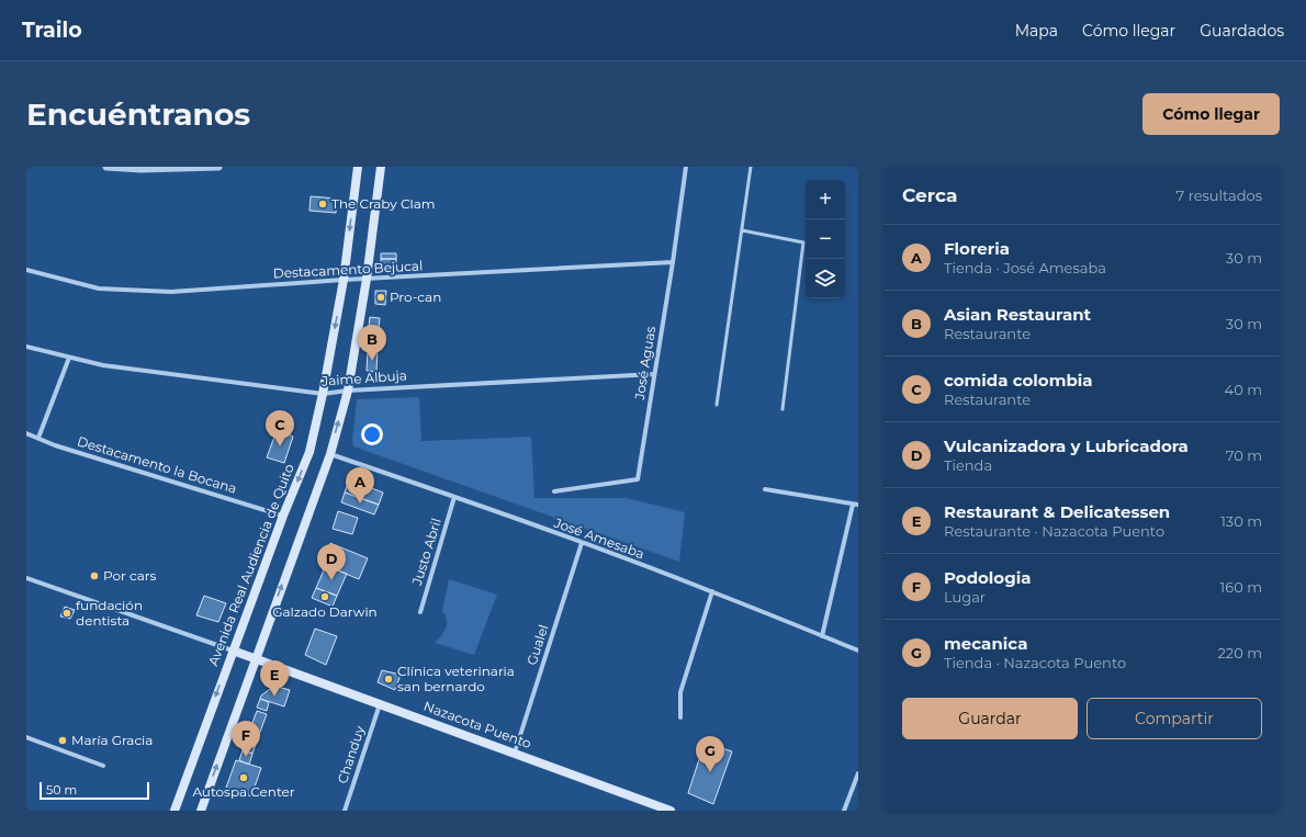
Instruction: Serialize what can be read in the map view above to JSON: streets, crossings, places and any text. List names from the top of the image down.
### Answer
{
  "streets": {
    "main road": ["Avenida Real Audiencia de Quito", "Nazacota Puento"],
    "street": [
      "Destacamento Bejucal",
      "José Aguas",
      "Jaime Albuja",
      "Destacamento la Bocana",
      "José Amesaba",
      "Justo Abril",
      "Gualel",
      "Chanduy"
    ]
  },
  "crossings": [
    ["Destacamento Bejucal", "José Aguas"],
    ["Destacamento Bejucal", "Avenida Real Audiencia de Quito"],
    ["José Aguas", "Jaime Albuja"],
    ["Jaime Albuja", "Avenida Real Audiencia de Quito"],
    ["Destacamento la Bocana", "Avenida Real Audiencia de Quito"],
    ["José Amesaba", "Justo Abril"],
    ["José Amesaba", "Gualel"],
    ["Avenida Real Audiencia de Quito", "Nazacota Puento"],
    ["Gualel", "Nazacota Puento"],
    ["Nazacota Puento", "Chanduy"]
  ],
  "places": [
    "The Craby Clam",
    "Pro-can",
    "Por cars",
    "Galzado Darwin",
    "fundación dentista",
    "Clínica veterinaria san bernardo",
    "María Gracia",
    "Autospa Center"
  ],
  "scale_bar": "50 m",
  "page": {
    "header": "Trailo",
    "nav": ["Mapa", "Cómo llegar", "Guardados"],
    "buttons": [
      "Cómo llegar",
      ["Guardar", "Compartir"]
    ],
    "title": "Encuéntranos",
    "heading": ["Cerca", "7 resultados"],
    "map_buttons": ["+", "−"],
    "list": [
      {
        "mark": "A",
        "name": "Floreria",
        "note": "Tienda · José Amesaba",
        "value": "30 m"
      },
      {
        "mark": "B",
        "name": "Asian Restaurant",
        "note": "Restaurante",
        "value": "30 m"
      },
      {
        "mark": "C",
        "name": "comida colombia",
        "note": "Restaurante",
        "value": "40 m"
      },
      {
        "mark": "D",
        "name": "Vulcanizadora y Lubricadora",
        "note": "Tienda",
        "value": "70 m"
      },
      {
        "mark": "E",
        "name": "Restaurant & Delicatessen",
        "note": "Restaurante · Nazacota Puento",
        "value": "130 m"
      },
      {
        "mark": "F",
        "name": "Podologia",
        "note": "Lugar",
        "value": "160 m"
      },
      {
        "mark": "G",
        "name": "mecanica",
        "note": "Tienda · Nazacota Puento",
        "value": "220 m"
      }
    ],
    "pins": [
      "B",
      "C",
      "A",
      "D",
      "E",
      "F",
      "G"
    ],
    "scale": "50 m"
  }
}
